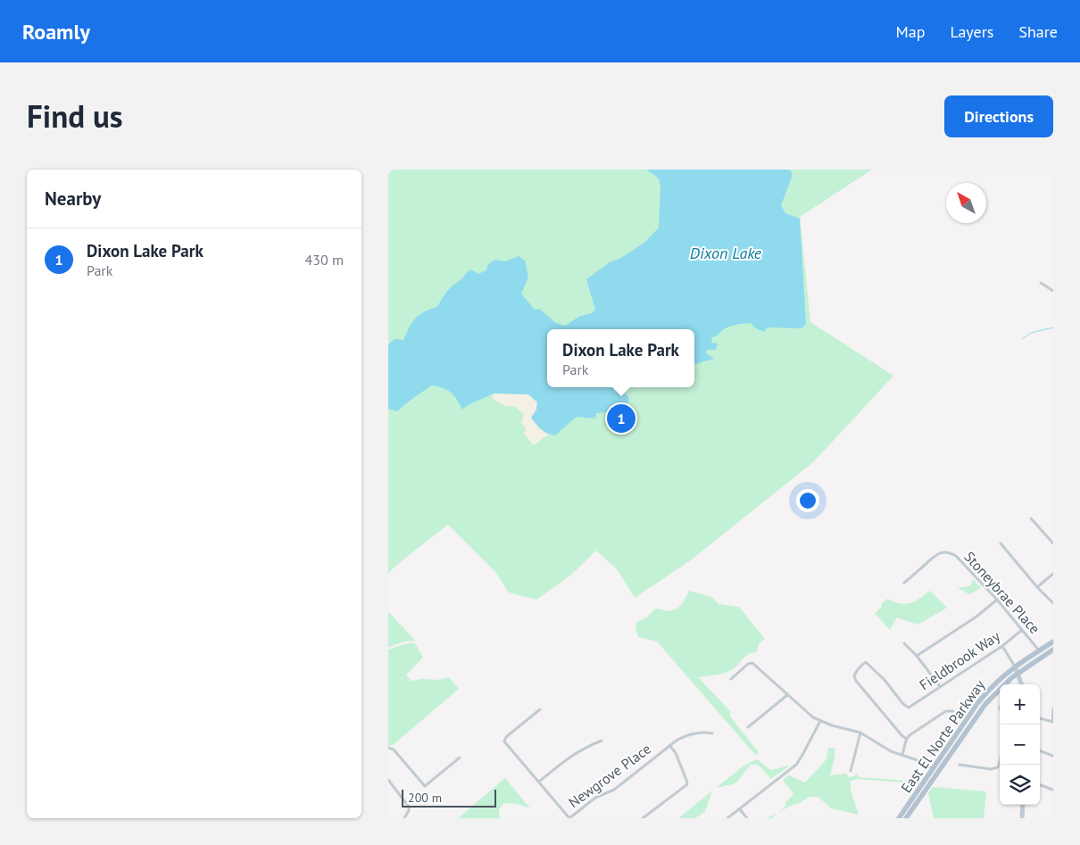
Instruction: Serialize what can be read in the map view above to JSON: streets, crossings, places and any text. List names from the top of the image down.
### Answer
{
  "streets": {
    "main road": ["East El Norte Parkway"],
    "street": ["Stoneybrae Place", "Fieldbrook Way", "Newgrove Place"]
  },
  "crossings": [
    ["Stoneybrae Place", "Fieldbrook Way"],
    ["Stoneybrae Place", "East El Norte Parkway"]
  ],
  "water": ["Dixon Lake"],
  "scale_bar": "200 m",
  "north": "top left",
  "page": {
    "header": "Roamly",
    "nav": ["Map", "Layers", "Share"],
    "title": "Find us",
    "buttons": "Directions",
    "heading": "Nearby",
    "list": [
      {
        "mark": "1",
        "name": "Dixon Lake Park",
        "note": "Park",
        "value": "430 m"
      }
    ],
    "popup": ["Dixon Lake Park", "Park"],
    "pins": "1",
    "map_buttons": ["+", "−"],
    "scale": "200 m"
  }
}
